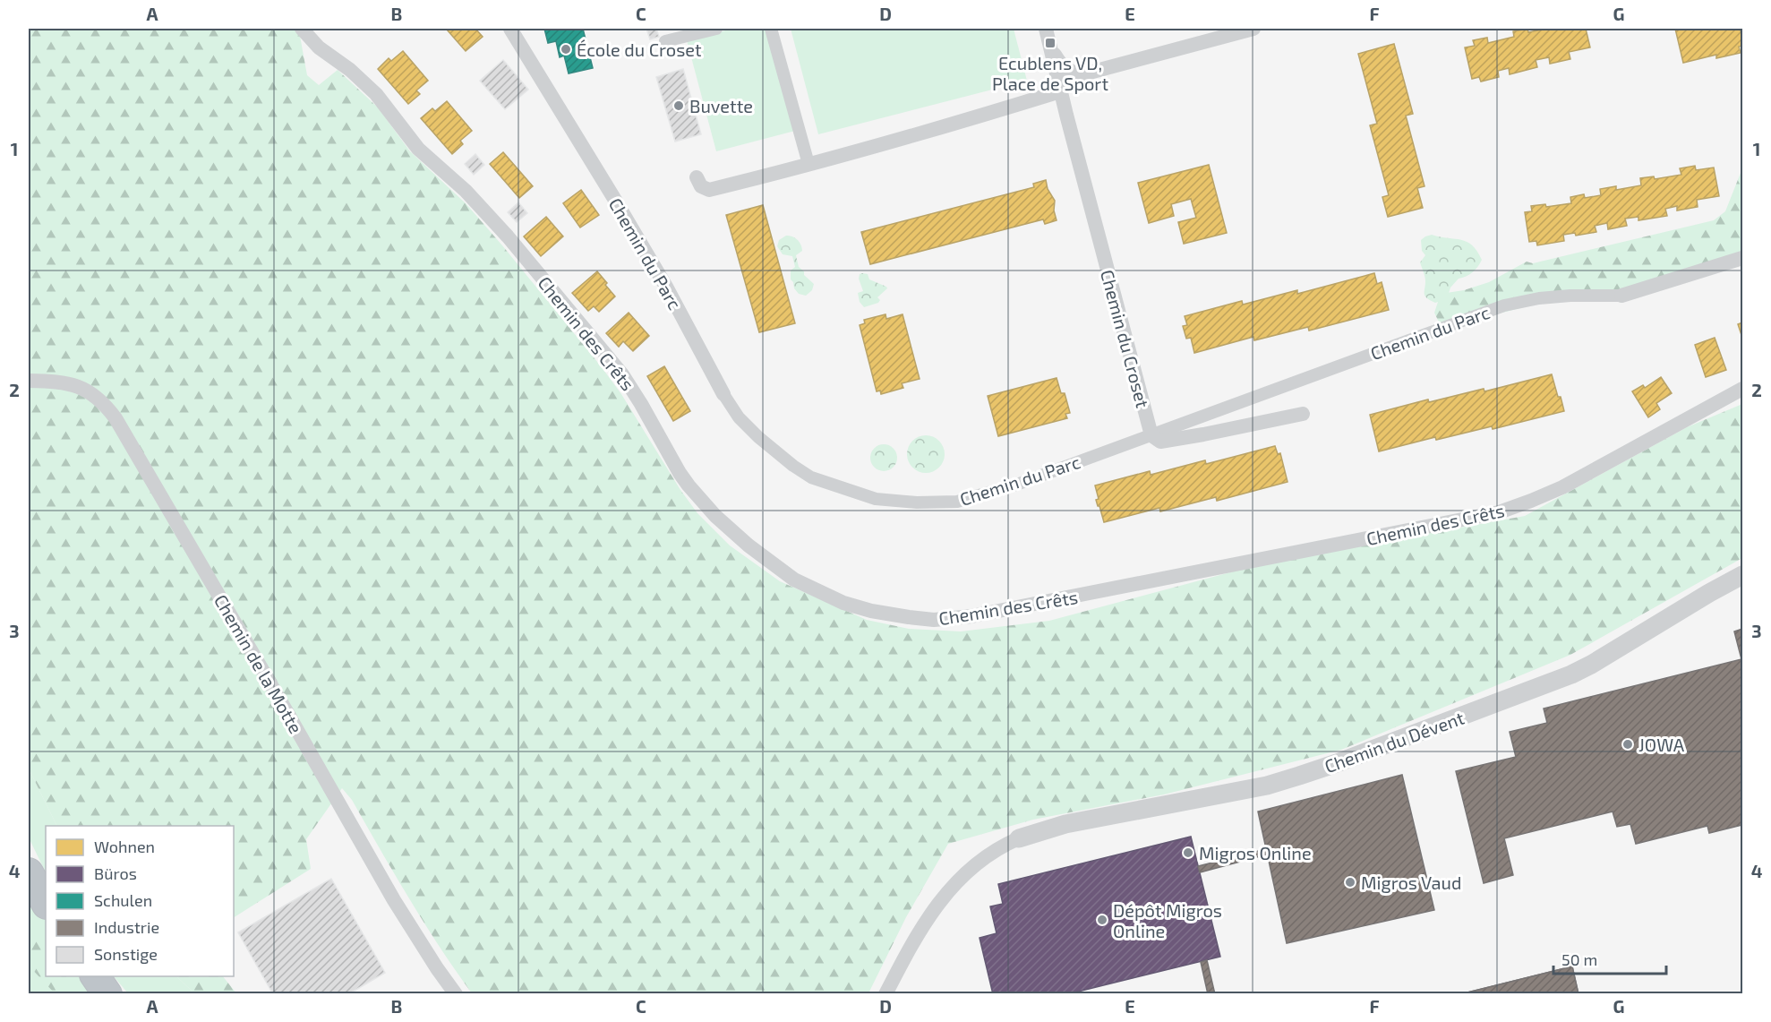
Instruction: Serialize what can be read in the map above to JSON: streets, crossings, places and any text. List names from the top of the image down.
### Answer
{
  "streets": {
    "street": [
      "Chemin du Parc",
      "Chemin des Crêts",
      "Chemin du Croset",
      "Chemin de la Motte",
      "Chemin du Dévent"
    ]
  },
  "crossings": [
    ["Chemin du Parc", "Chemin du Croset"]
  ],
  "places": {
    "transit": ["Ecublens VD, Place de Sport"],
    "other": [
      "École du Croset",
      "Buvette",
      "JOWA",
      "Migros Online",
      "Migros Vaud",
      "Dépôt Migros Online"
    ]
  },
  "legend": [
    "Wohnen",
    "Büros",
    "Schulen",
    "Industrie",
    "Sonstige"
  ],
  "scale_bar": "50 m",
  "grid": {
    "columns": [
      "A",
      "B",
      "C",
      "D",
      "E",
      "F",
      "G"
    ],
    "rows": [
      "1",
      "2",
      "3",
      "4"
    ]
  }
}
